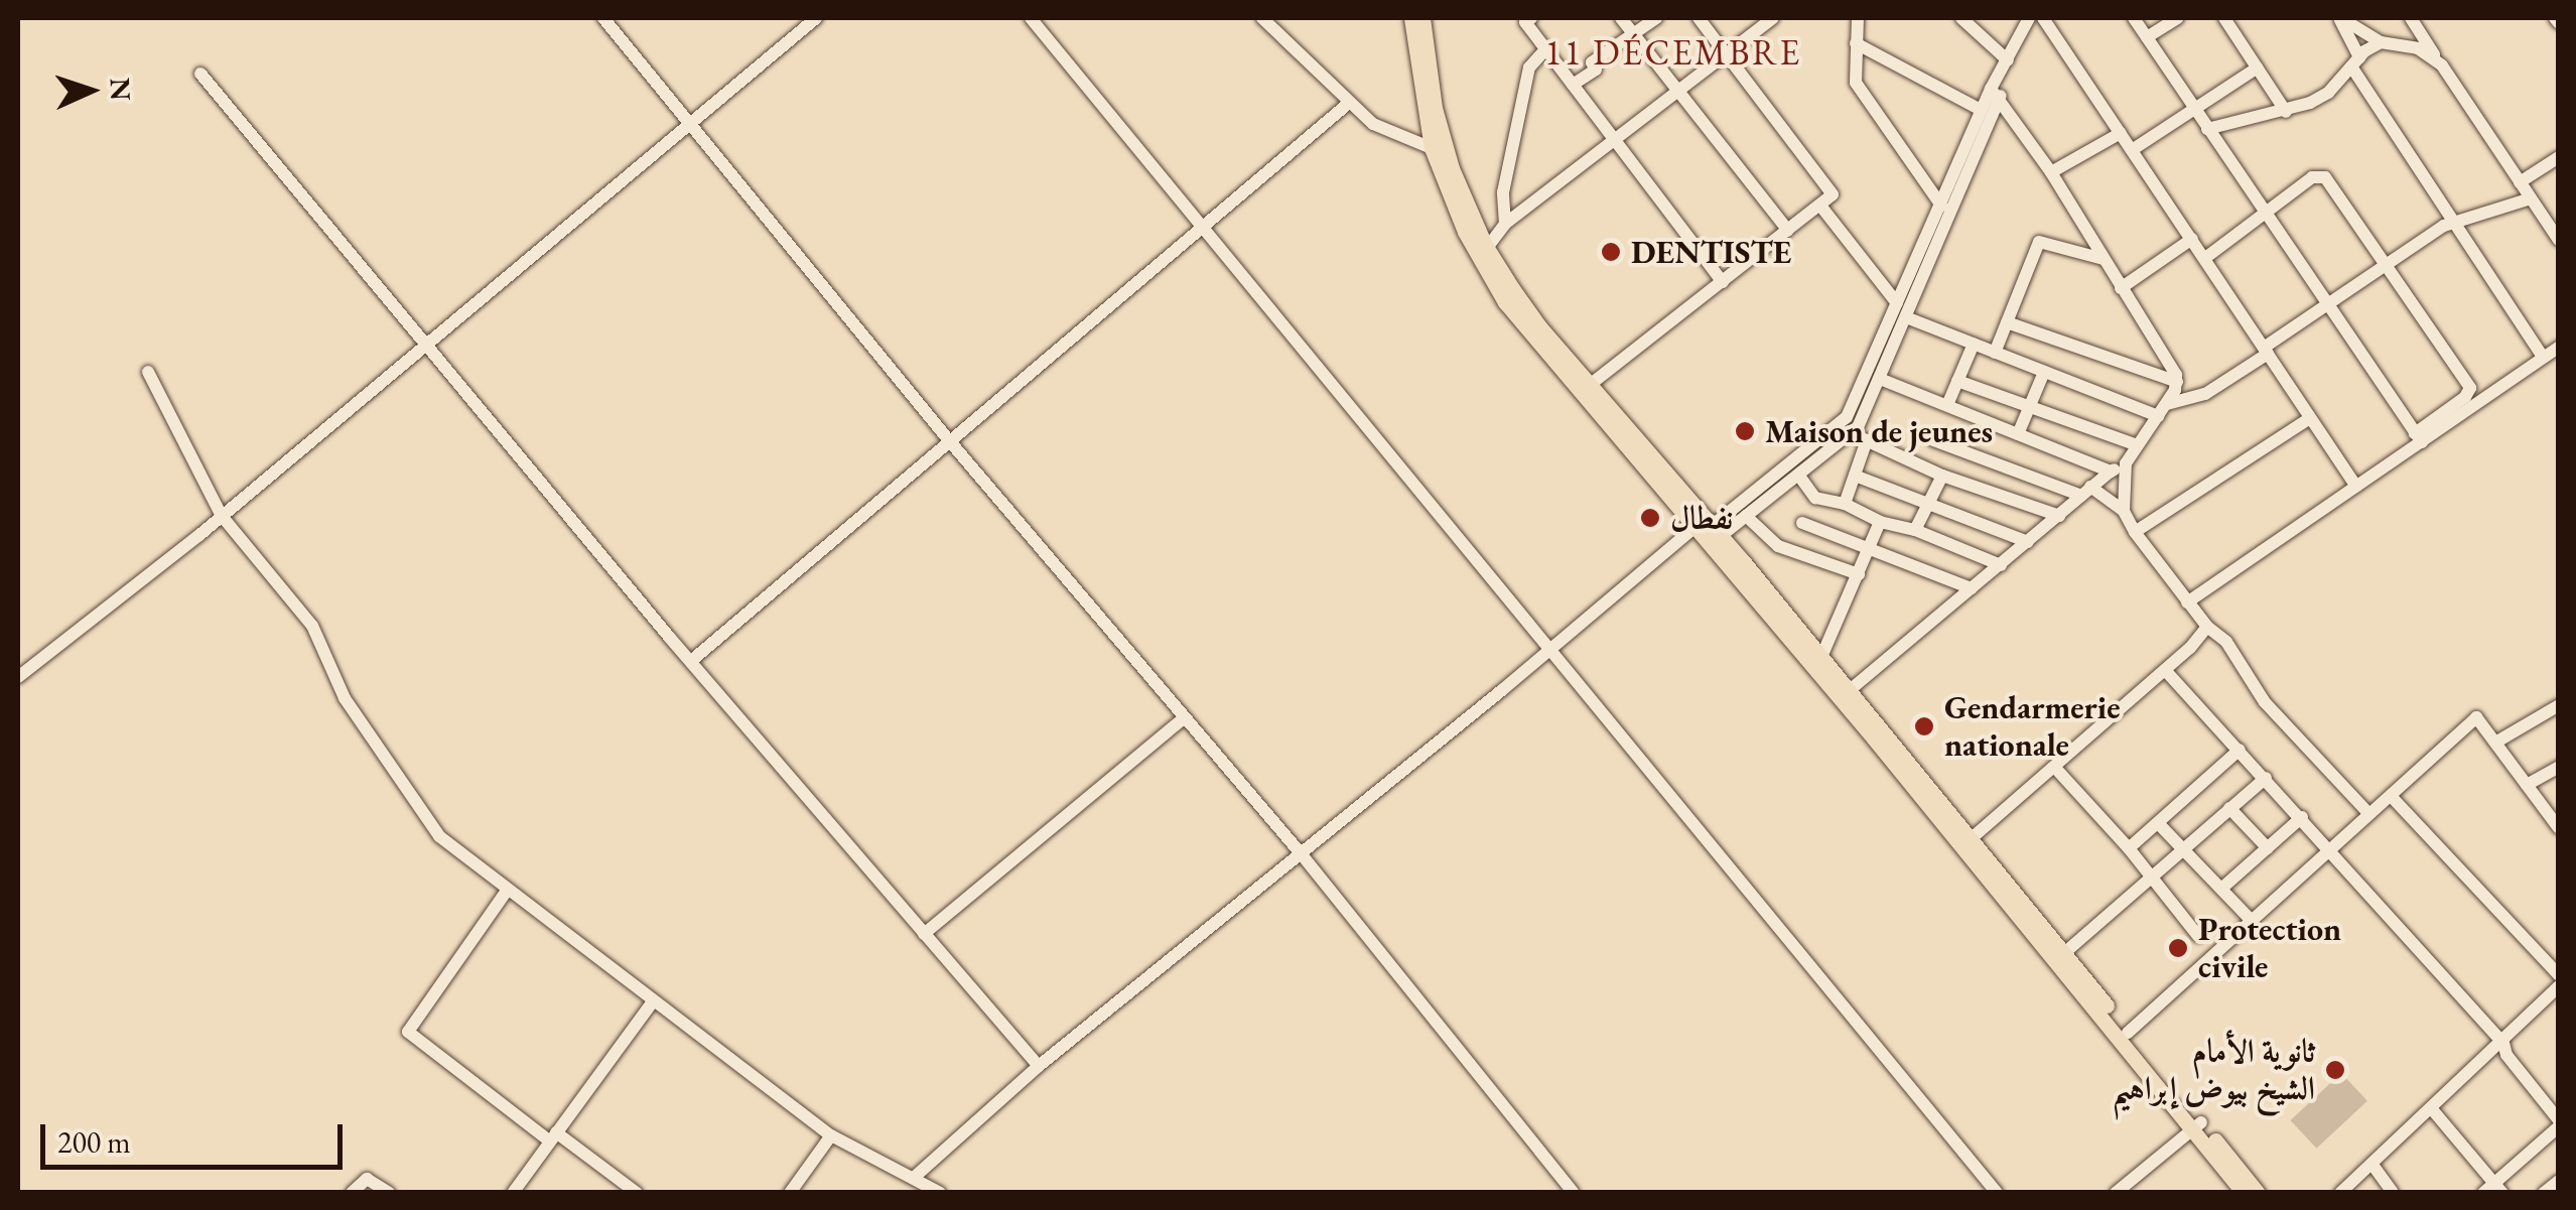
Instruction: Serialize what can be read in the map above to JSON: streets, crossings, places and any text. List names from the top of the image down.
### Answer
{
  "districts": ["11 DÉCEMBRE"],
  "places": [
    "DENTISTE",
    "Maison de jeunes",
    "نفطال",
    "Gendarmerie nationale",
    "Protection civile",
    "ثانوية الأمام الشيخ بيوض إبراهيم"
  ],
  "scale_bar": "200 m",
  "north": "right"
}
